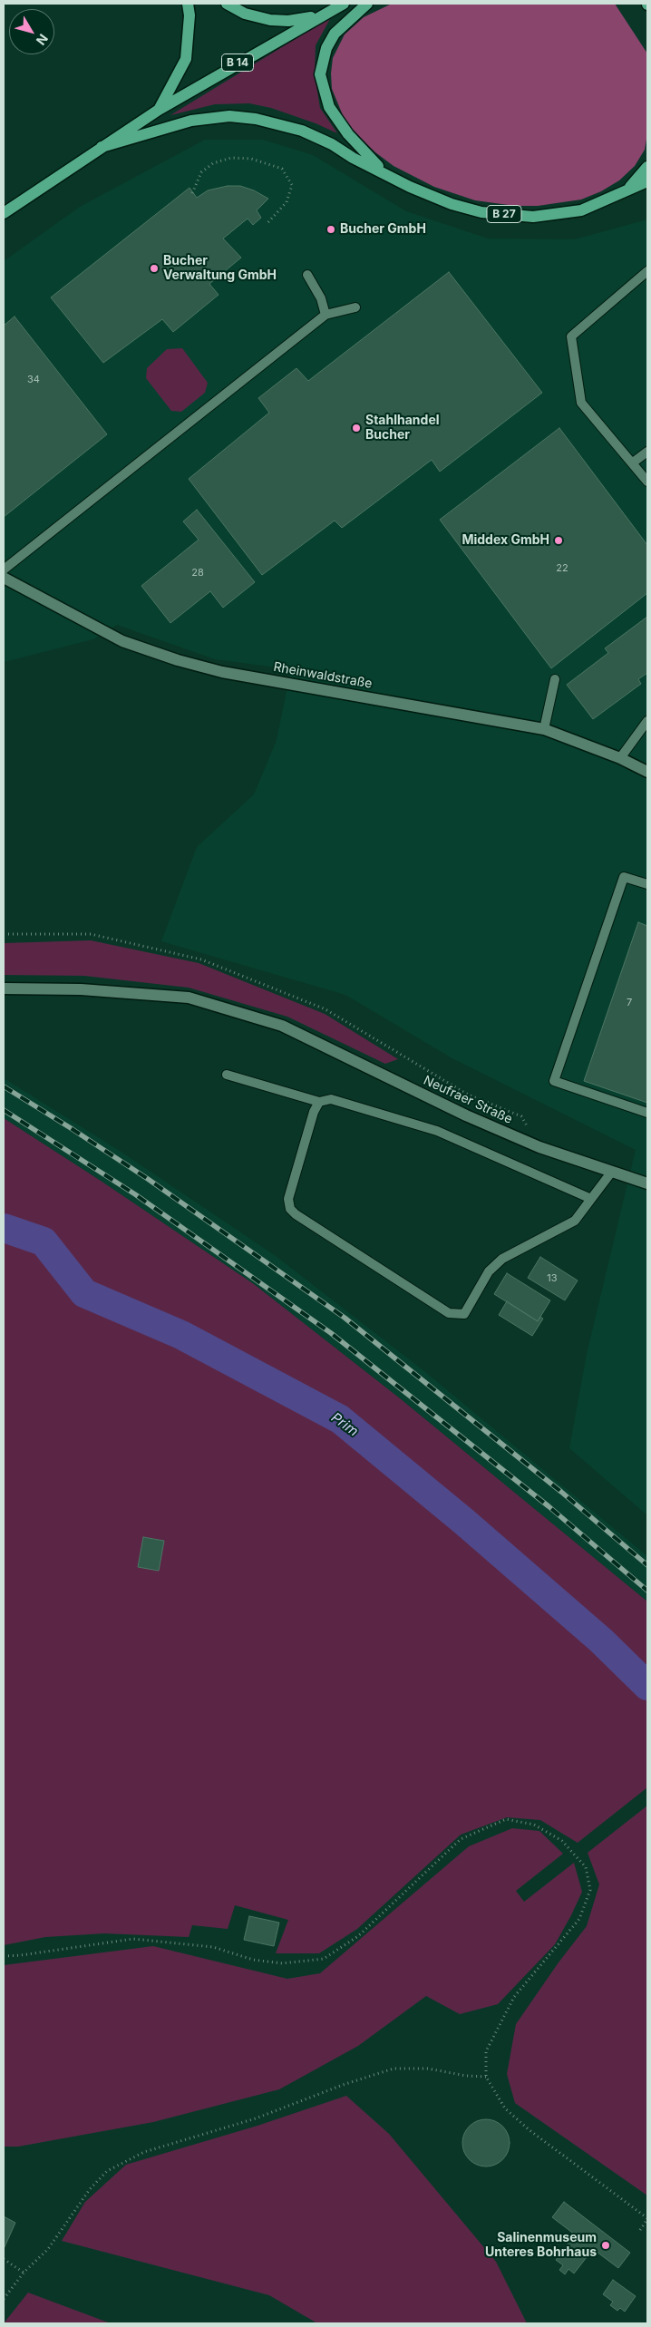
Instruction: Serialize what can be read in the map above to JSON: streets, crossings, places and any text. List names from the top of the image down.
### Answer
{
  "streets": {
    "main road": ["B 14", "B 27"],
    "street": ["Rheinwaldstraße", "Neufraer Straße"]
  },
  "water": ["Prim"],
  "places": [
    "Bucher GmbH",
    "Bucher Verwaltung GmbH",
    "Stahlhandel Bucher",
    "Middex GmbH",
    "Salinenmuseum Unteres Bohrhaus"
  ],
  "house_numbers": [
    "34",
    "22",
    "28",
    "7",
    "13"
  ],
  "north": "bottom right"
}
